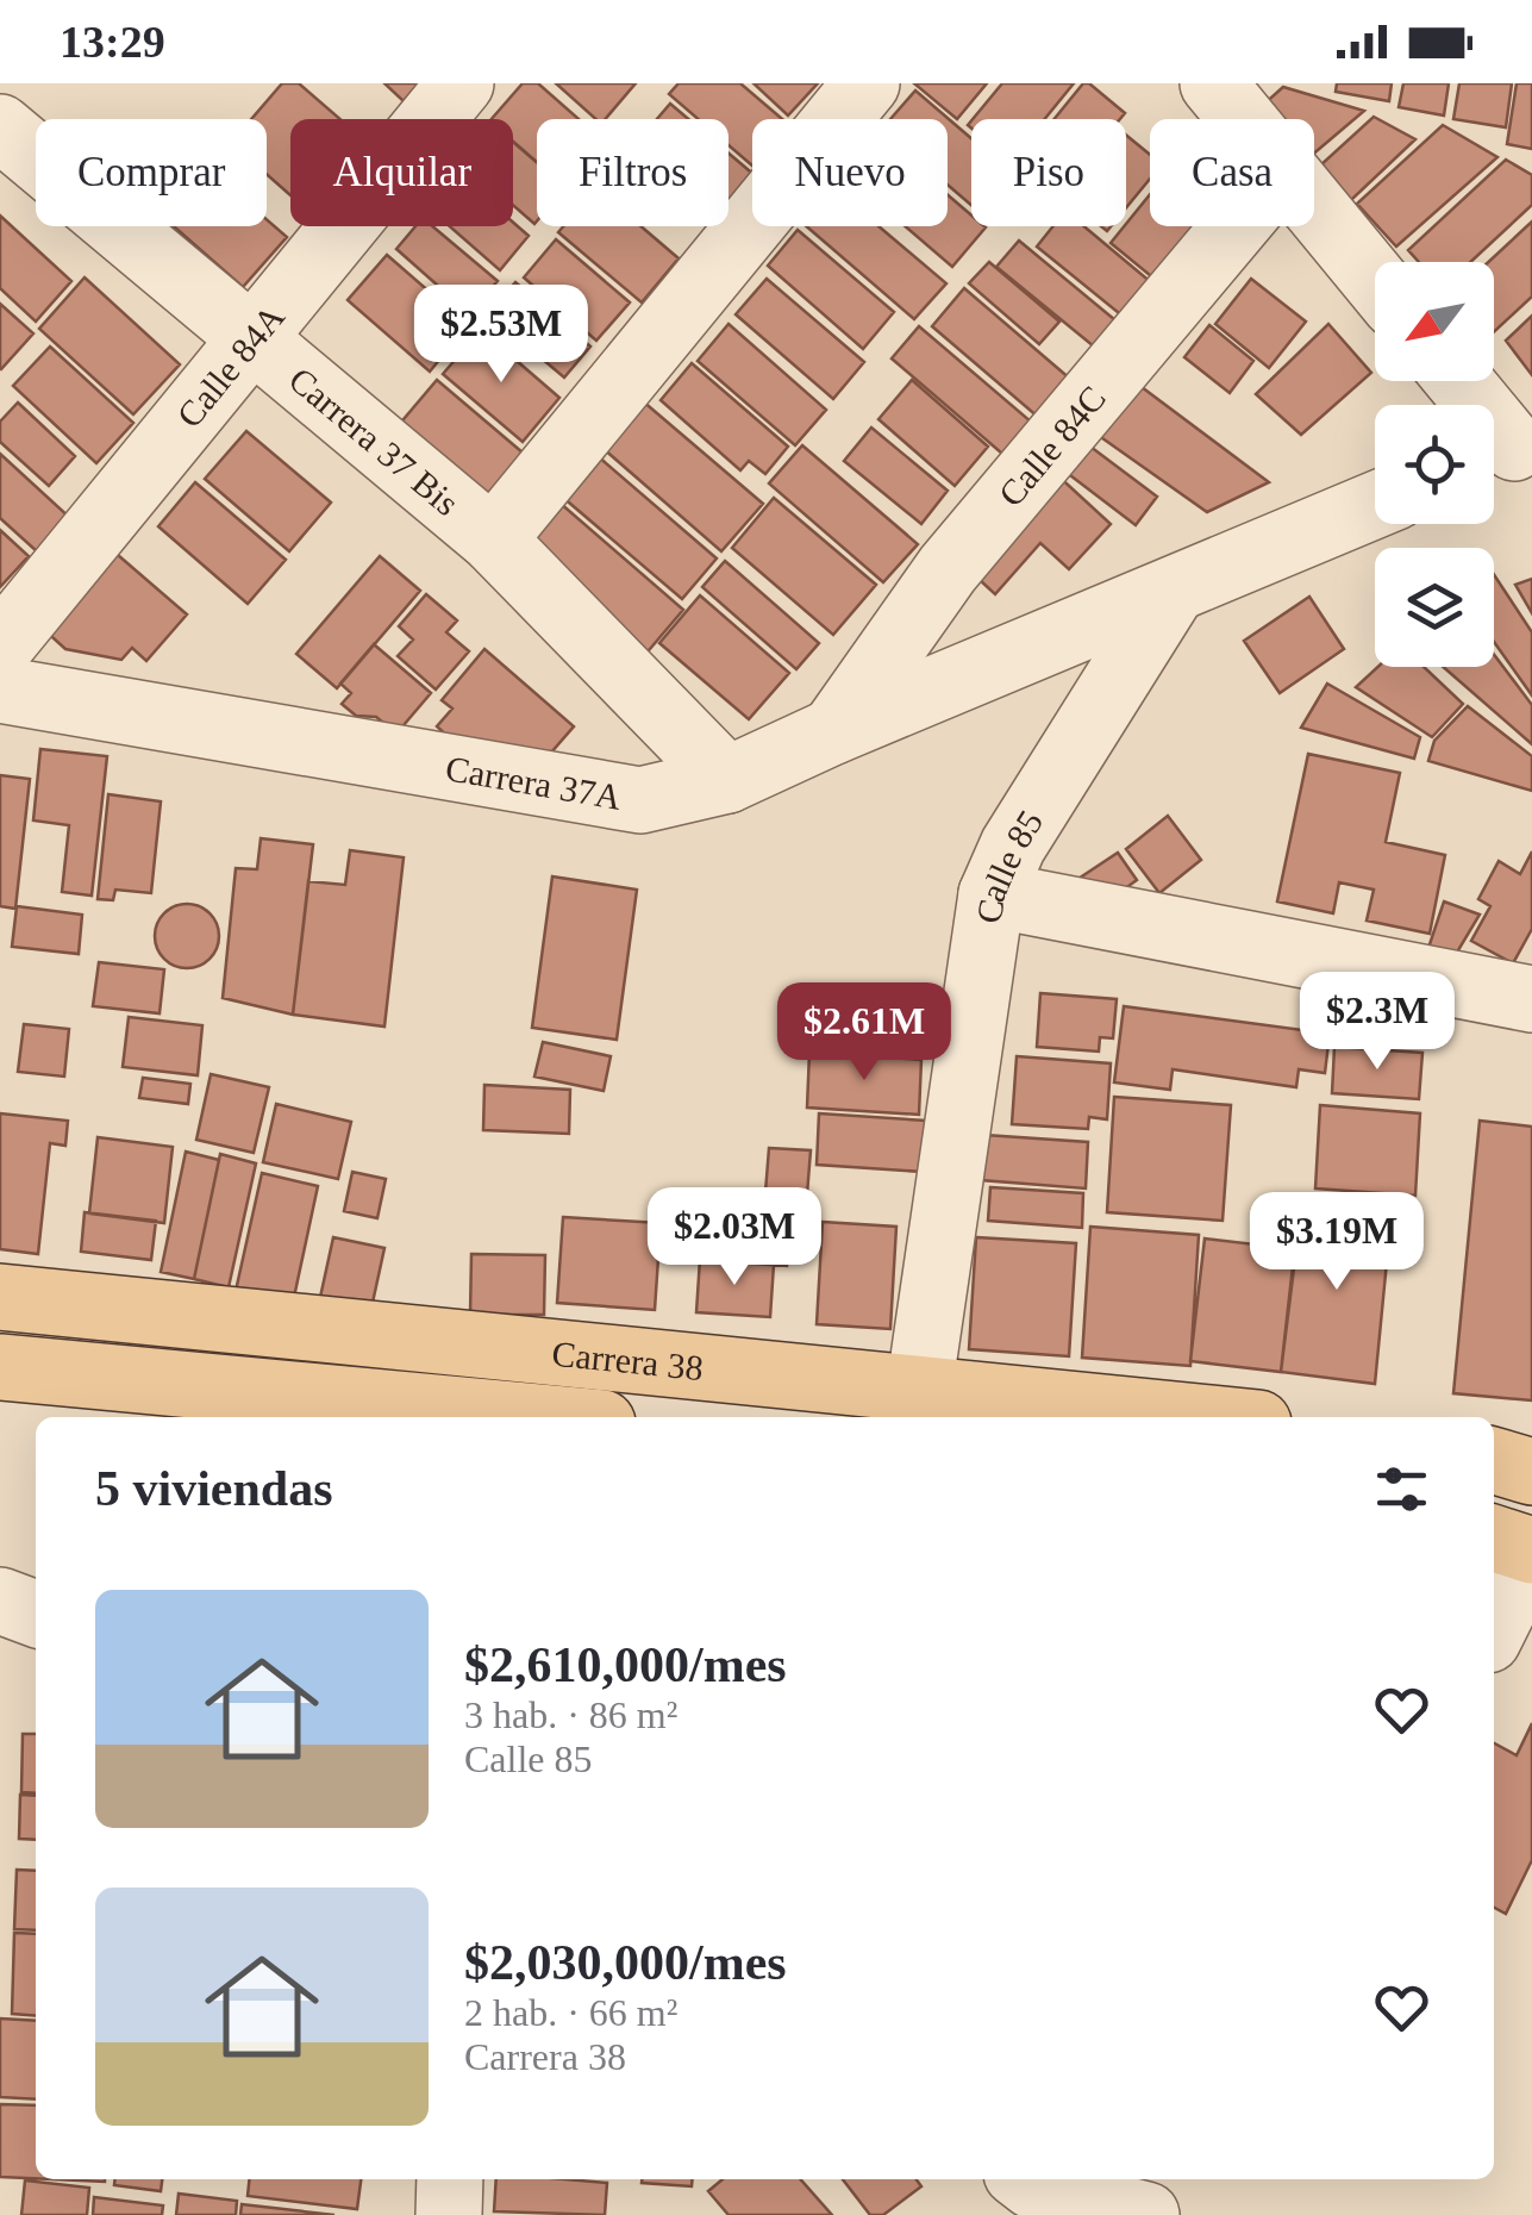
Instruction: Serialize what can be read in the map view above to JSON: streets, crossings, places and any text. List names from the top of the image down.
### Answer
{
  "streets": {
    "main road": ["Carrera 38"],
    "street": [
      "Calle 84A",
      "Carrera 37 Bis",
      "Calle 84C",
      "Carrera 37A",
      "Calle 85"
    ]
  },
  "crossings": [
    ["Calle 84A", "Carrera 37 Bis"],
    ["Carrera 37 Bis", "Carrera 37A"],
    ["Calle 84C", "Carrera 37A"],
    ["Carrera 37A", "Calle 85"],
    ["Calle 85", "Carrera 38"]
  ],
  "north": "bottom left",
  "page": {
    "status": "13:29",
    "chip": [
      "Comprar",
      "Alquilar",
      "Filtros",
      "Nuevo",
      "Piso",
      "Casa"
    ],
    "price": [
      "$2.53M",
      "$2.3M",
      "$2.61M",
      "$2.03M",
      "$3.19M"
    ],
    "heading": "5 viviendas",
    "list": [
      {
        "name": "$2,610,000/mes",
        "note": "3 hab. · 86 m² · Calle 85"
      },
      {
        "name": "$2,030,000/mes",
        "note": "2 hab. · 66 m² · Carrera 38"
      }
    ]
  }
}
